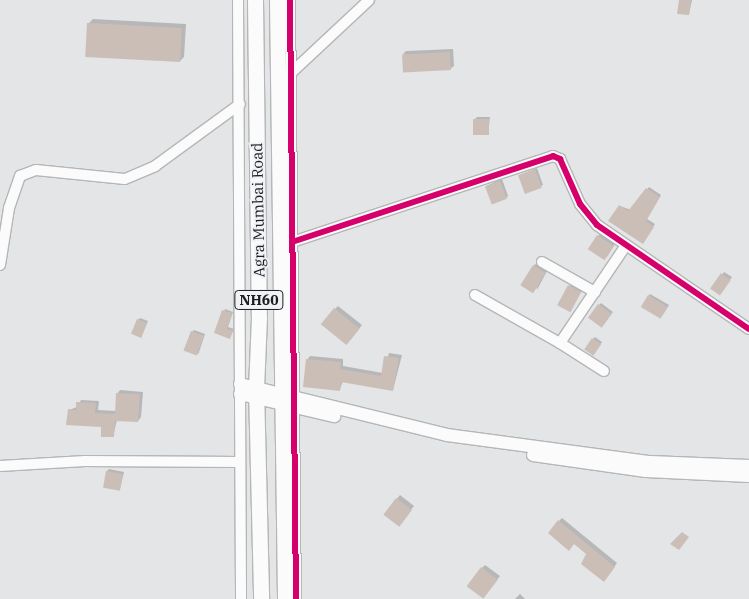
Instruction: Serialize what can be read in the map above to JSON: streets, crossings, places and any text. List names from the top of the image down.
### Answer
{
  "streets": {
    "highway": ["Agra Mumbai Road", "NH60"]
  }
}
